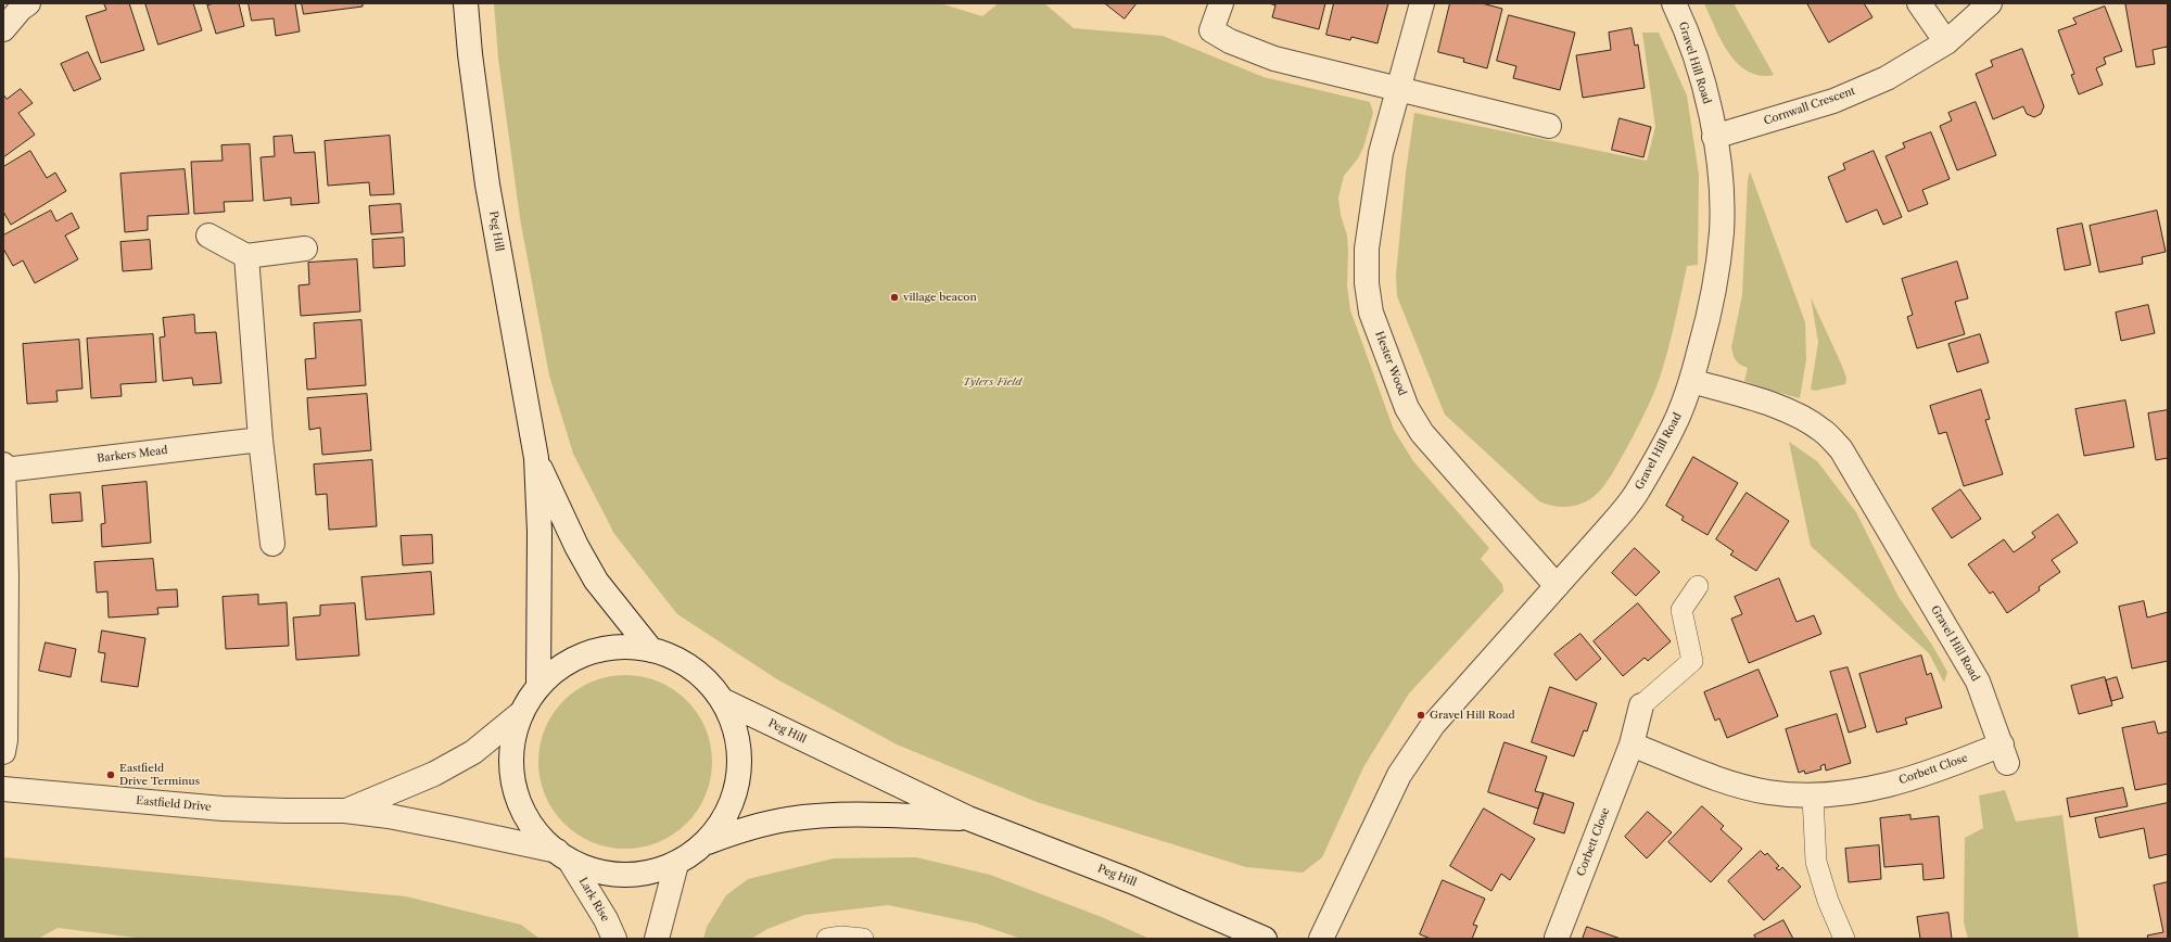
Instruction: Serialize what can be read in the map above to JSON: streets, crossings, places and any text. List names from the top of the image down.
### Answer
{
  "streets": {
    "street": [
      "Gravel Hill Road",
      "Cornwall Crescent",
      "Peg Hill",
      "Hester Wood",
      "Barkers Mead",
      "Corbett Close",
      "Eastfield Drive",
      "Lark Rise"
    ]
  },
  "crossings": [
    ["Gravel Hill Road", "Cornwall Crescent"],
    ["Gravel Hill Road", "Hester Wood"],
    ["Gravel Hill Road", "Corbett Close"],
    ["Eastfield Drive", "Lark Rise"]
  ],
  "parks": ["Tylers Field"],
  "places": ["village beacon", "Gravel Hill Road", "Eastfield Drive Terminus"]
}
